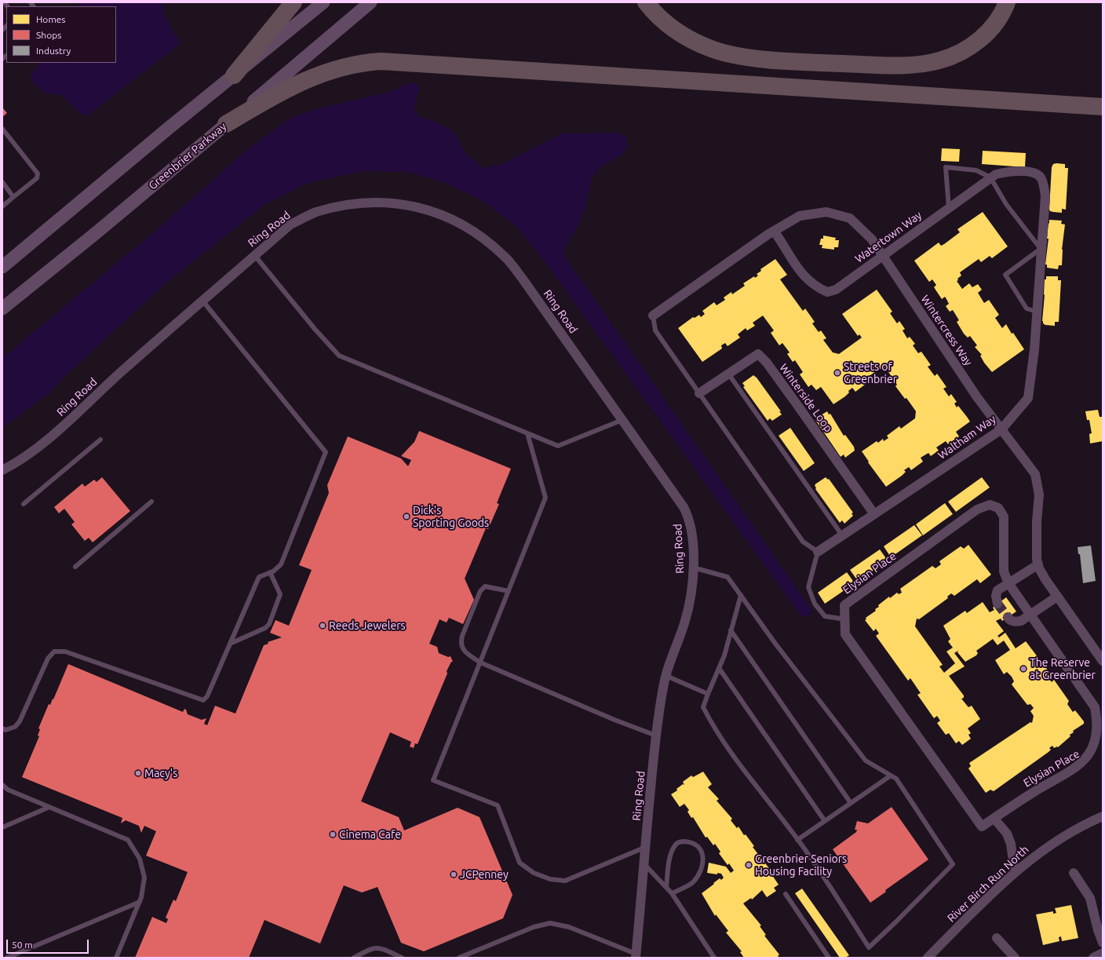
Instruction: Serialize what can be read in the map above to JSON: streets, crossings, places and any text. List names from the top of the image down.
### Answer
{
  "streets": {
    "main road": ["Greenbrier Parkway"],
    "street": [
      "Ring Road",
      "Watertown Way",
      "Wintercress Way",
      "Winterside Loop",
      "Waltham Way",
      "Elysian Place",
      "River Birch Run North"
    ]
  },
  "crossings": [
    ["Watertown Way", "Wintercress Way"],
    ["Watertown Way", "Waltham Way"],
    ["Wintercress Way", "Waltham Way"],
    ["Winterside Loop", "Waltham Way"]
  ],
  "places": [
    "Streets of Greenbrier",
    "Dick's Sporting Goods",
    "Reeds Jewelers",
    "The Reserve at Greenbrier",
    "Macy's",
    "Cinema Cafe",
    "Greenbrier Seniors Housing Facility",
    "JCPenney"
  ],
  "legend": ["Homes", "Shops", "Industry"],
  "scale_bar": "50 m"
}
